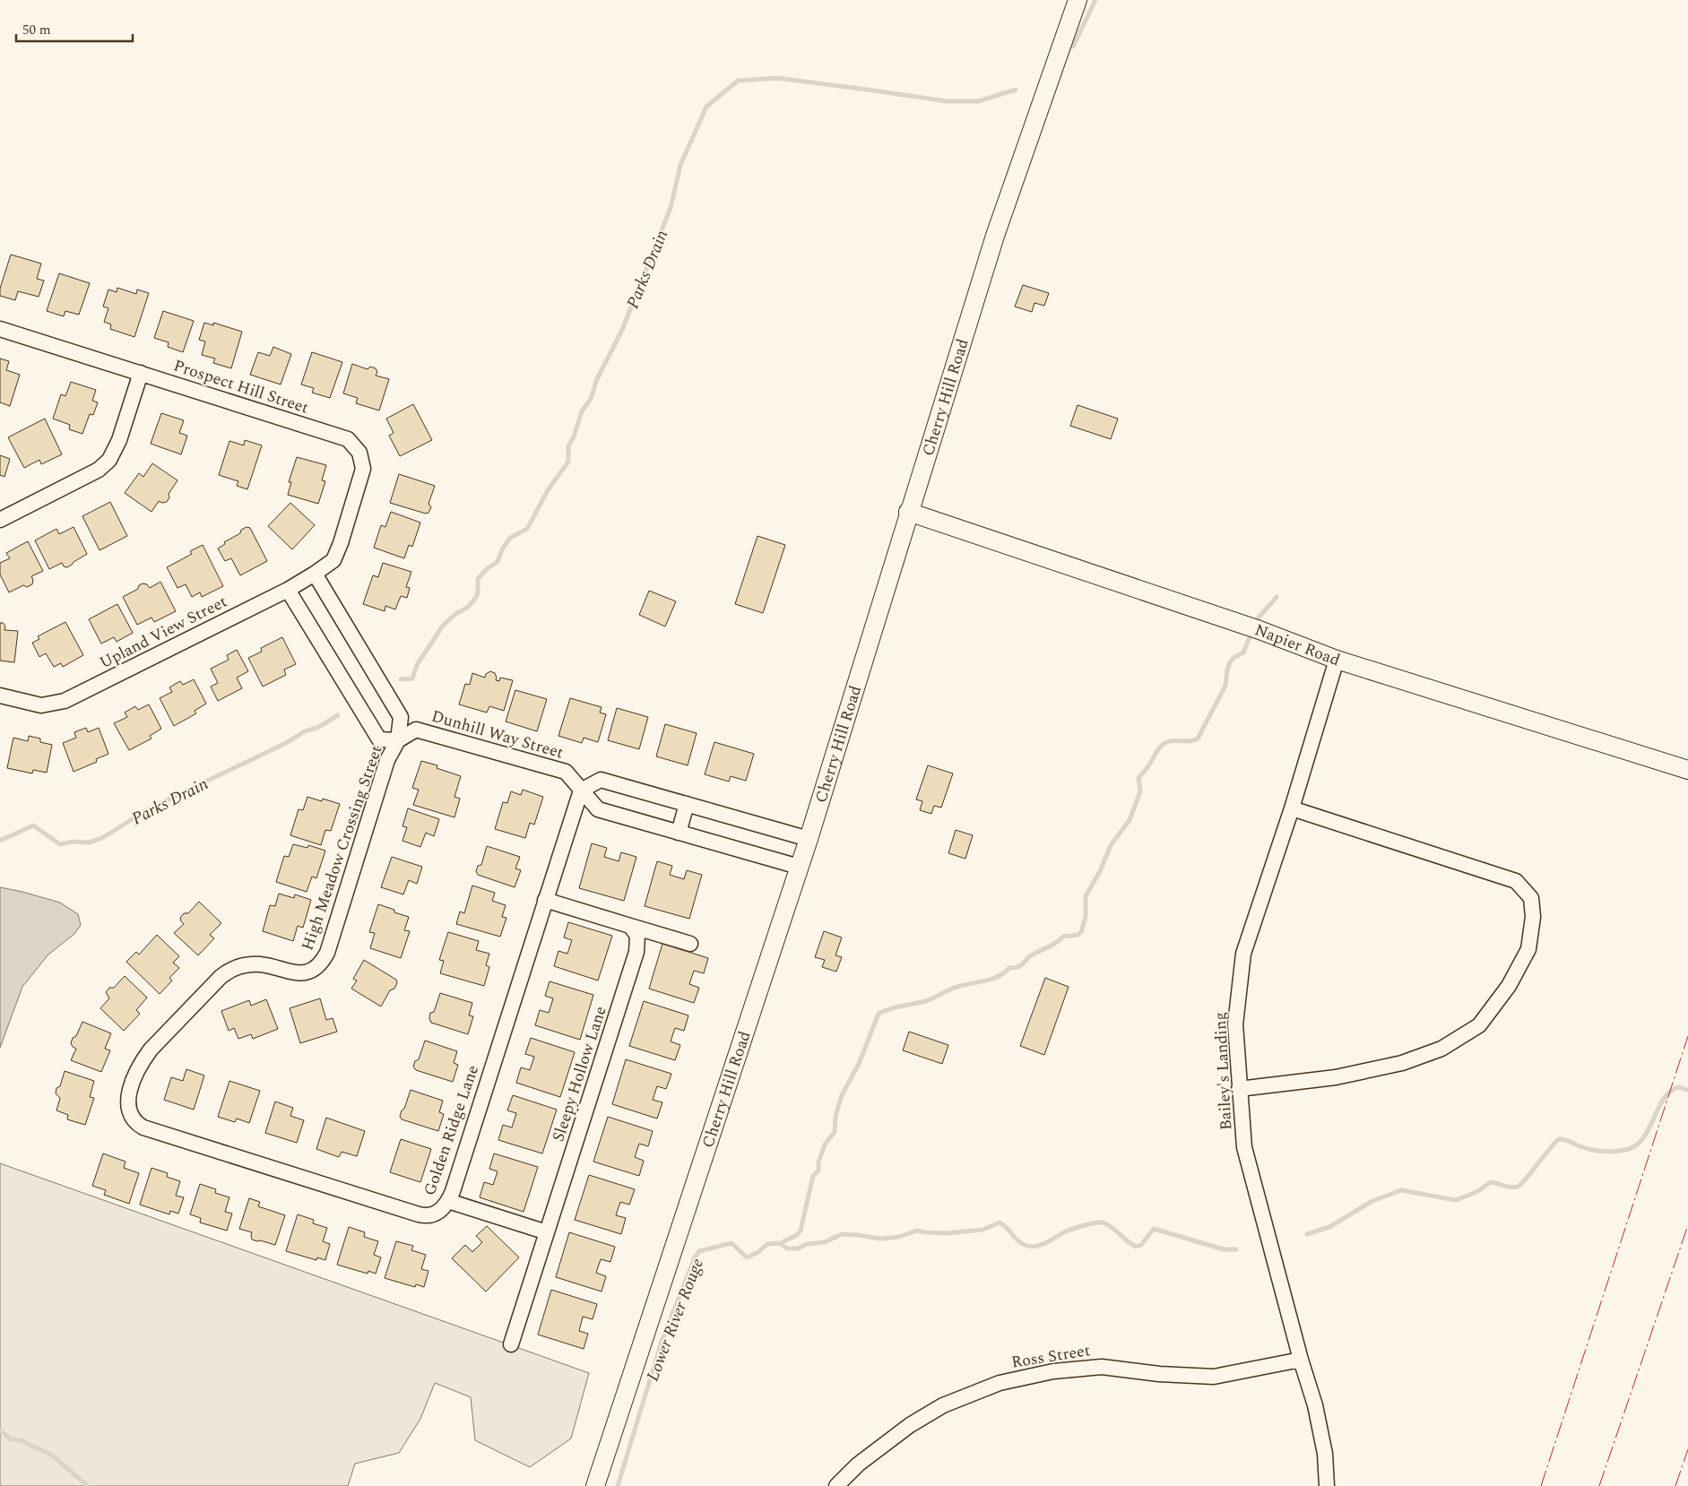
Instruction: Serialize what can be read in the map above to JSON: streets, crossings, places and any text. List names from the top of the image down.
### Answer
{
  "streets": {
    "street": [
      "Prospect Hill Street",
      "Cherry Hill Road",
      "Upland View Street",
      "Napier Road",
      "Dunhill Way Street",
      "High Meadow Crossing Street",
      "Bailey's Landing",
      "Sleepy Hollow Lane",
      "Golden Ridge Lane",
      "Ross Street"
    ]
  },
  "crossings": [
    ["Prospect Hill Street", "Upland View Street"],
    ["Cherry Hill Road", "Napier Road"],
    ["Cherry Hill Road", "Dunhill Way Street"],
    ["Napier Road", "Bailey's Landing"],
    ["Dunhill Way Street", "High Meadow Crossing Street"],
    ["Dunhill Way Street", "Golden Ridge Lane"],
    ["High Meadow Crossing Street", "Golden Ridge Lane"],
    ["Bailey's Landing", "Ross Street"]
  ],
  "water": ["Parks Drain", "Lower River Rouge"],
  "scale_bar": "50 m"
}
